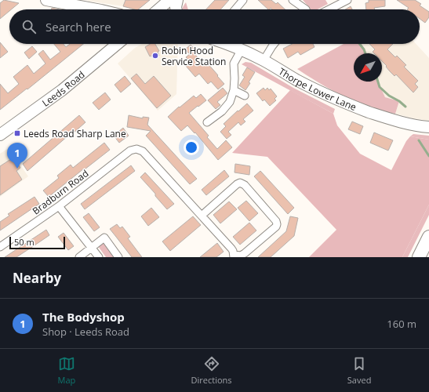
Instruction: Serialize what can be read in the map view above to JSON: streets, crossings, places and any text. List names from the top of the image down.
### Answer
{
  "streets": {
    "main road": ["Leeds Road", "Thorpe Lower Lane"],
    "street": ["Bradburn Road"]
  },
  "places": {
    "other": ["Robin Hood Service Station"],
    "transit": ["Leeds Road Sharp Lane"]
  },
  "scale_bar": "50 m",
  "north": "bottom left",
  "page": {
    "search": "Search here",
    "pins": "1",
    "scale": "50 m",
    "heading": "Nearby",
    "list": [
      {
        "mark": "1",
        "name": "The Bodyshop",
        "note": "Shop · Leeds Road",
        "value": "160 m"
      }
    ],
    "nav": ["Map", "Directions", "Saved"]
  }
}
